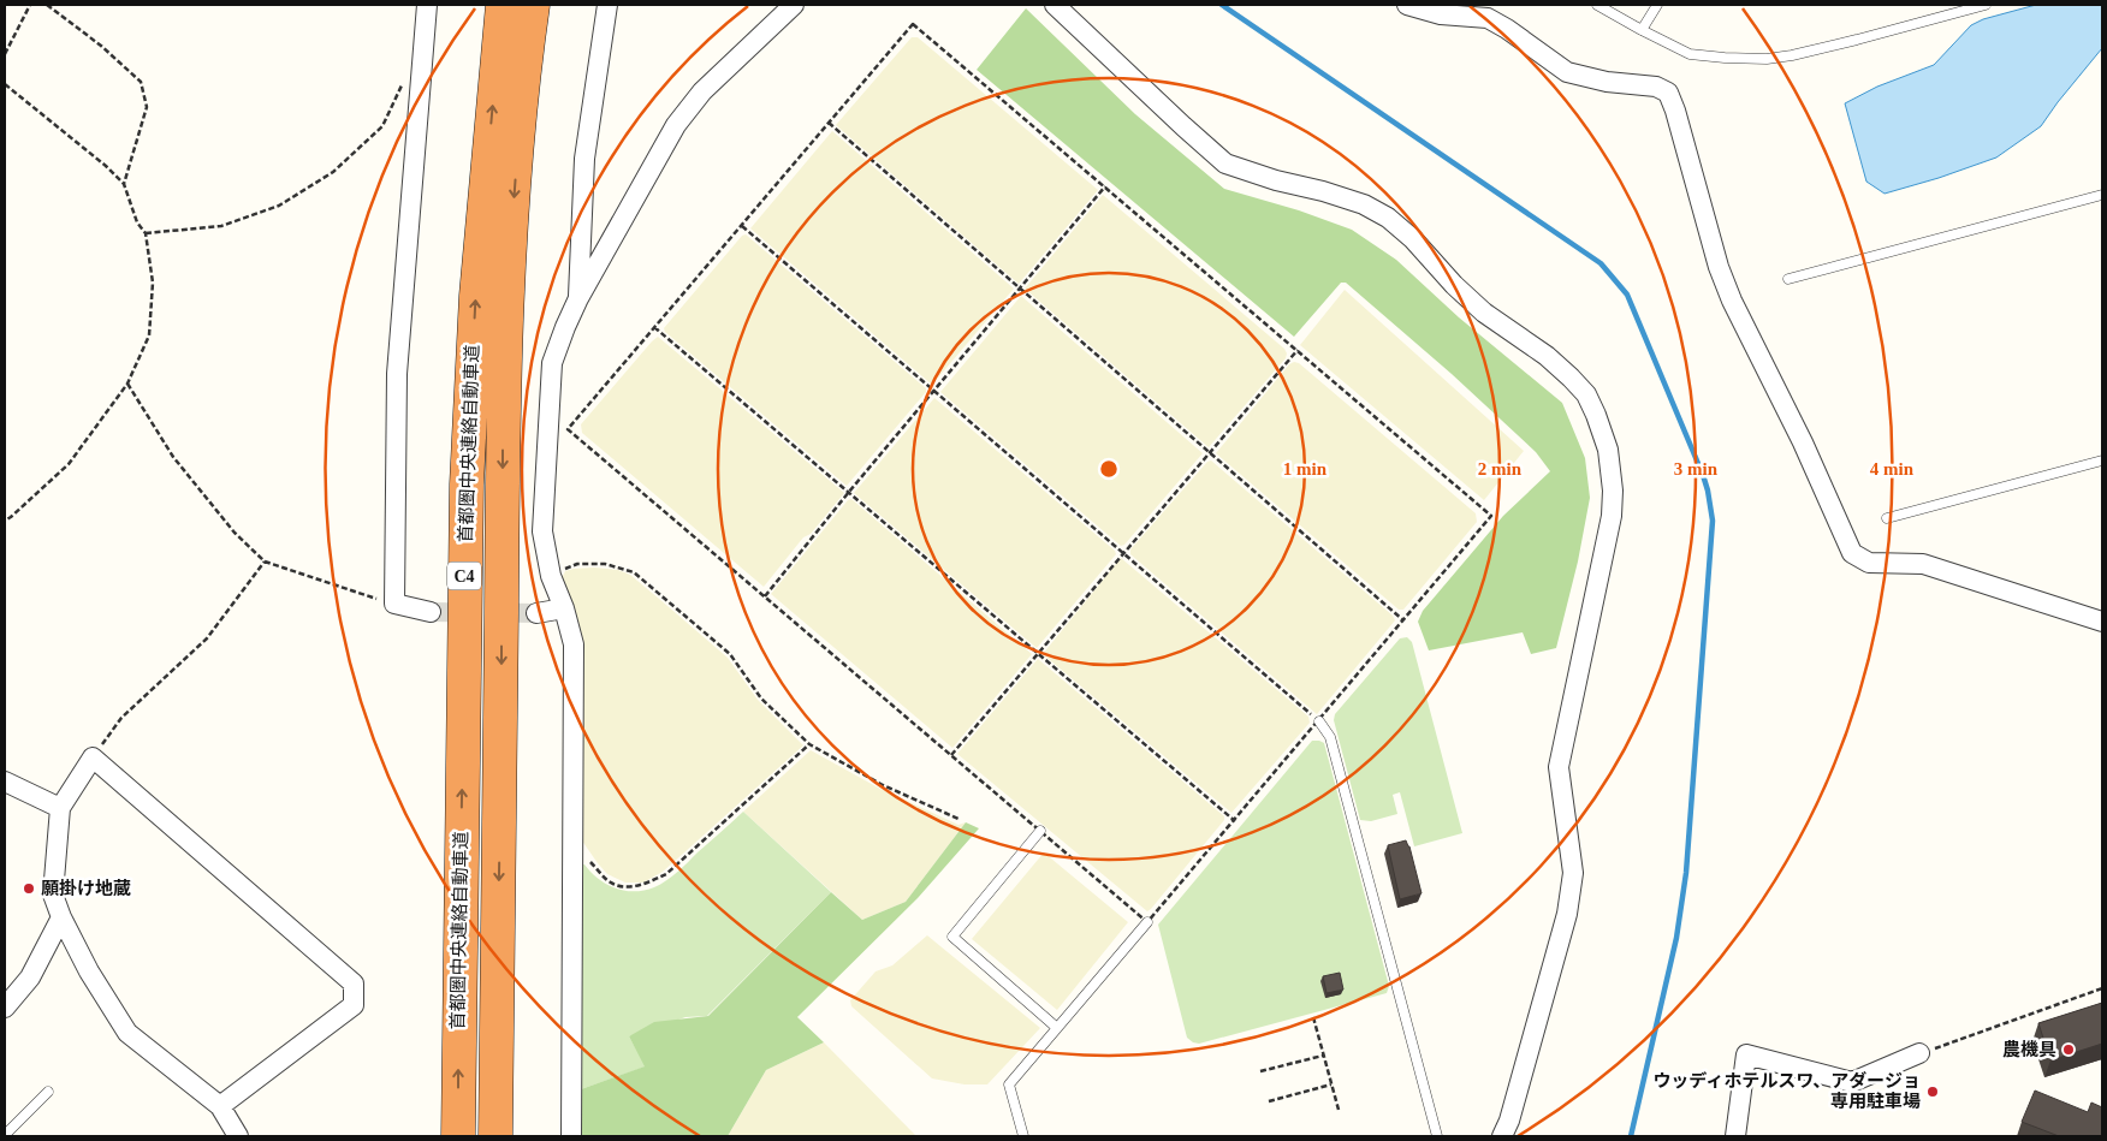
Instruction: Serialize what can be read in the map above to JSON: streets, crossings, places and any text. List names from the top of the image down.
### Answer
{
  "streets": {
    "highway": ["首都圏中央連絡自動車道", "C4"]
  },
  "places": ["願掛け地蔵", "農機具", "ウッディホテルスワ、アダージョ 専用駐車場"],
  "rings": [
    "1 min",
    "2 min",
    "3 min",
    "4 min"
  ]
}
